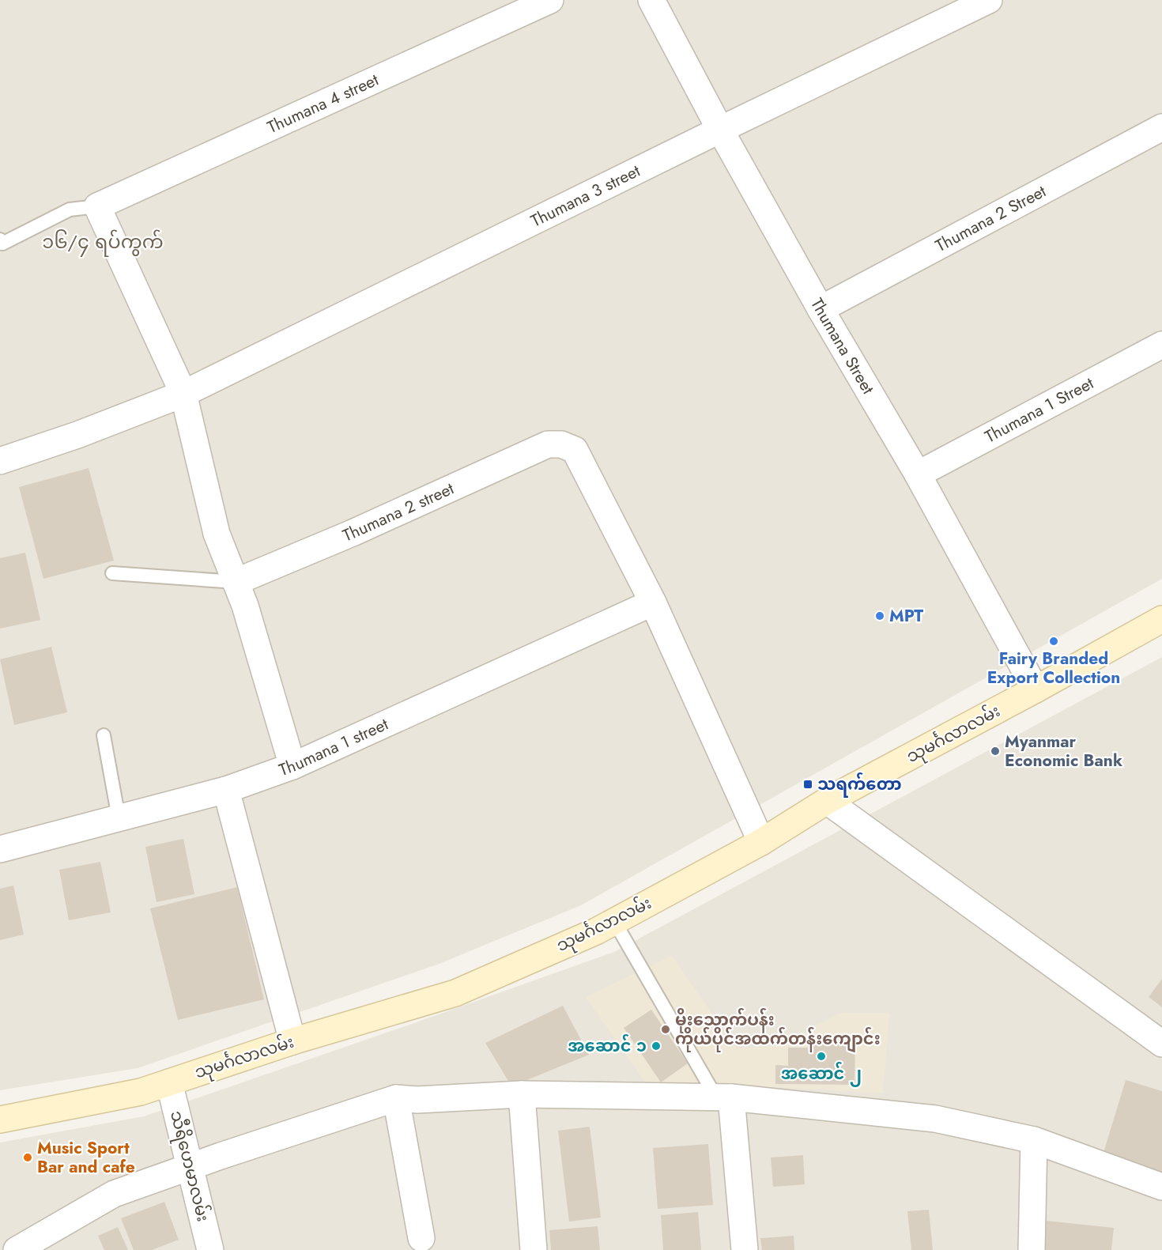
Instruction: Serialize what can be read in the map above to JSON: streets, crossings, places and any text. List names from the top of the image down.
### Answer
{
  "streets": {
    "main road": ["သုမင်္ဂလာလမ်း"],
    "street": [
      "Thumana 4 street",
      "Thumana 3 street",
      "Thumana 2 Street",
      "Thumana Street",
      "Thumana 1 Street",
      "Thumana 2 street",
      "Thumana 1 street",
      "သီရိဟေမာလမ်း"
    ]
  },
  "crossings": [
    ["Thumana 3 street", "Thumana Street"],
    ["Thumana 2 Street", "Thumana Street"],
    ["Thumana Street", "Thumana 1 Street"],
    ["Thumana Street", "သုမင်္ဂလာလမ်း"],
    ["Thumana 2 street", "Thumana 1 street"],
    ["သုမင်္ဂလာလမ်း", "သီရိဟေမာလမ်း"]
  ],
  "districts": ["၁၆/၄ ရပ်ကွက်"],
  "places": {
    "other": [
      "MPT",
      "Fairy Branded Export Collection",
      "Myanmar Economic Bank",
      "မိုးသောက်ပန်း ကိုယ်ပိုင်အထက်တန်းကျောင်း",
      "အဆောင် ၁",
      "အဆောင် ၂",
      "Music Sport Bar and cafe"
    ],
    "transit": ["သရက်တော"]
  }
}
